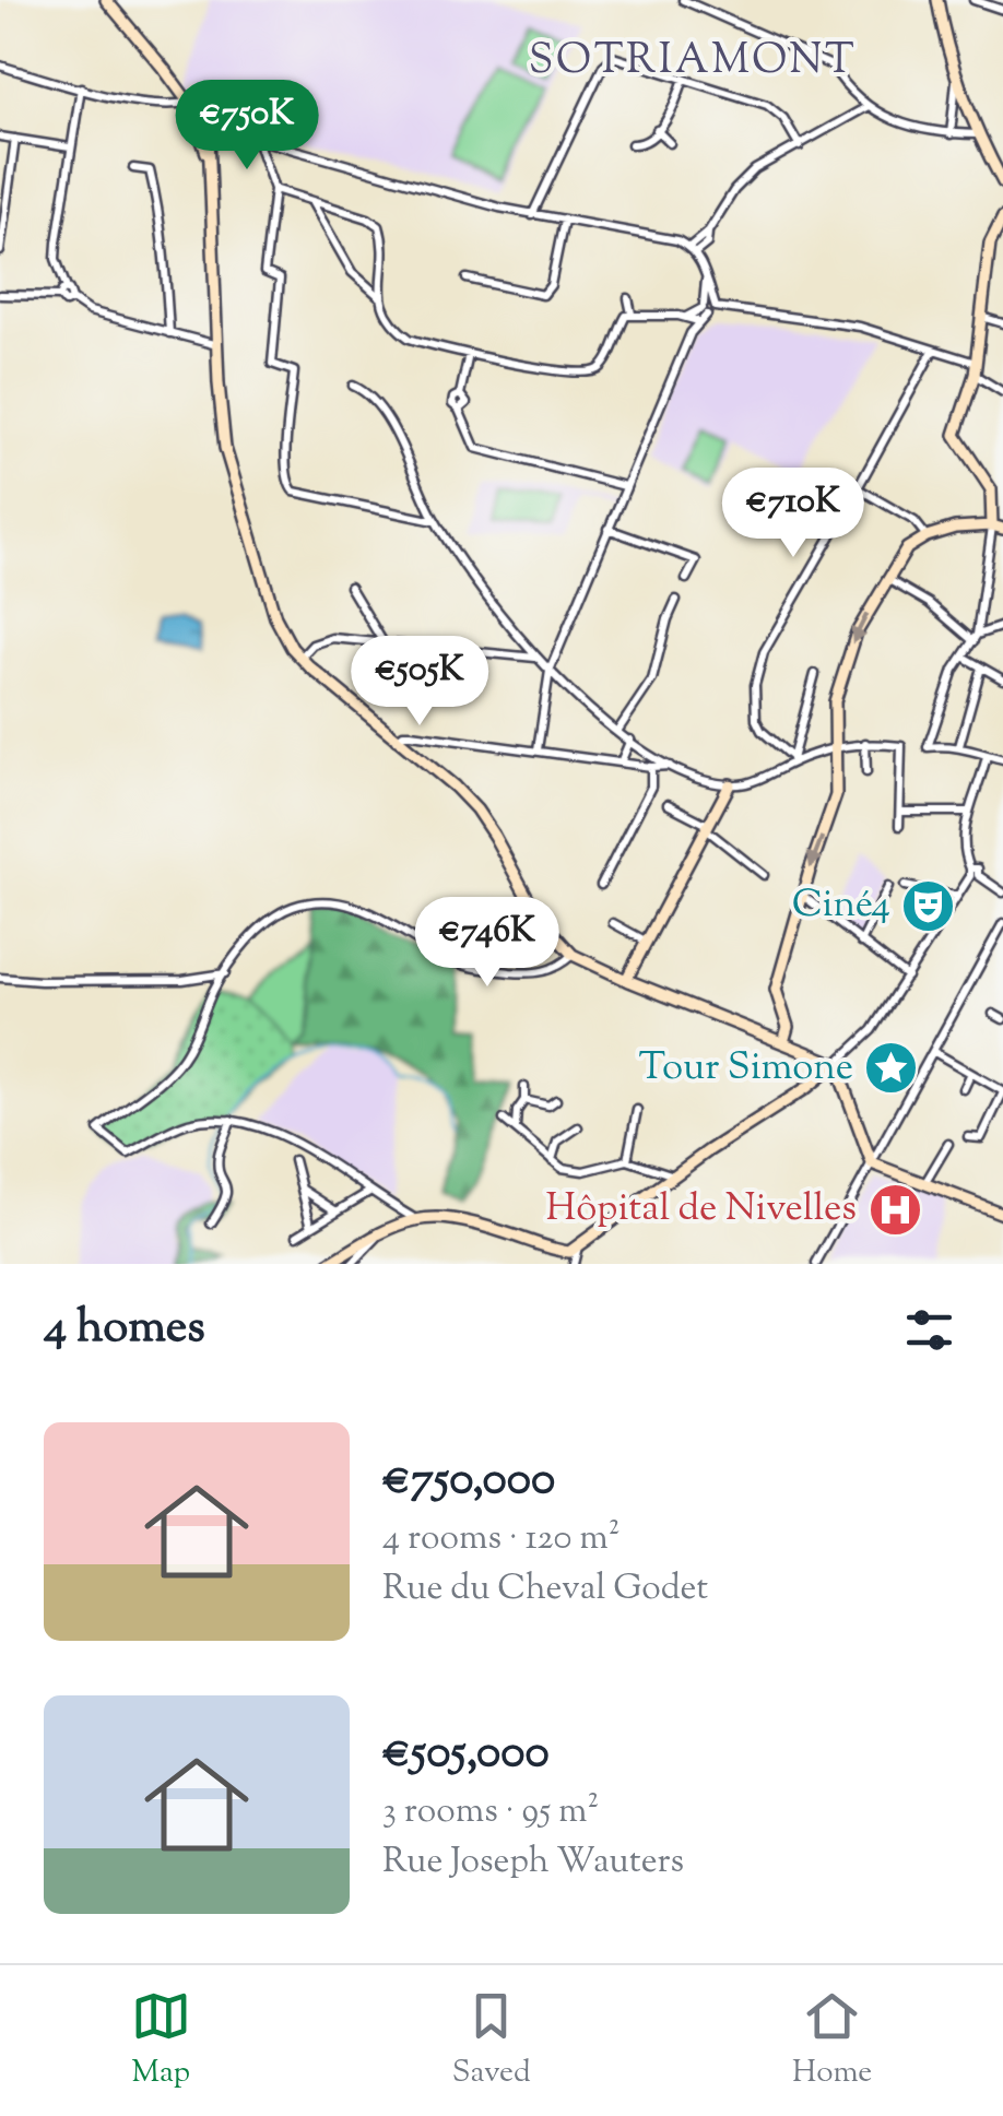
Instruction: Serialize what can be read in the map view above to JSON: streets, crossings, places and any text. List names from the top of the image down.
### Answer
{
  "districts": ["SOTRIAMONT"],
  "places": {
    "theatre": ["Ciné4"],
    "place": ["Tour Simone"],
    "hospital": ["Hôpital de Nivelles"]
  },
  "page": {
    "price": [
      "€750K",
      "€710K",
      "€505K",
      "€746K"
    ],
    "heading": "4 homes",
    "list": [
      {
        "name": "€750,000",
        "note": "4 rooms · 120 m² · Rue du Cheval Godet"
      },
      {
        "name": "€505,000",
        "note": "3 rooms · 95 m² · Rue Joseph Wauters"
      }
    ],
    "tabs": ["Map", "Saved", "Home"]
  }
}
